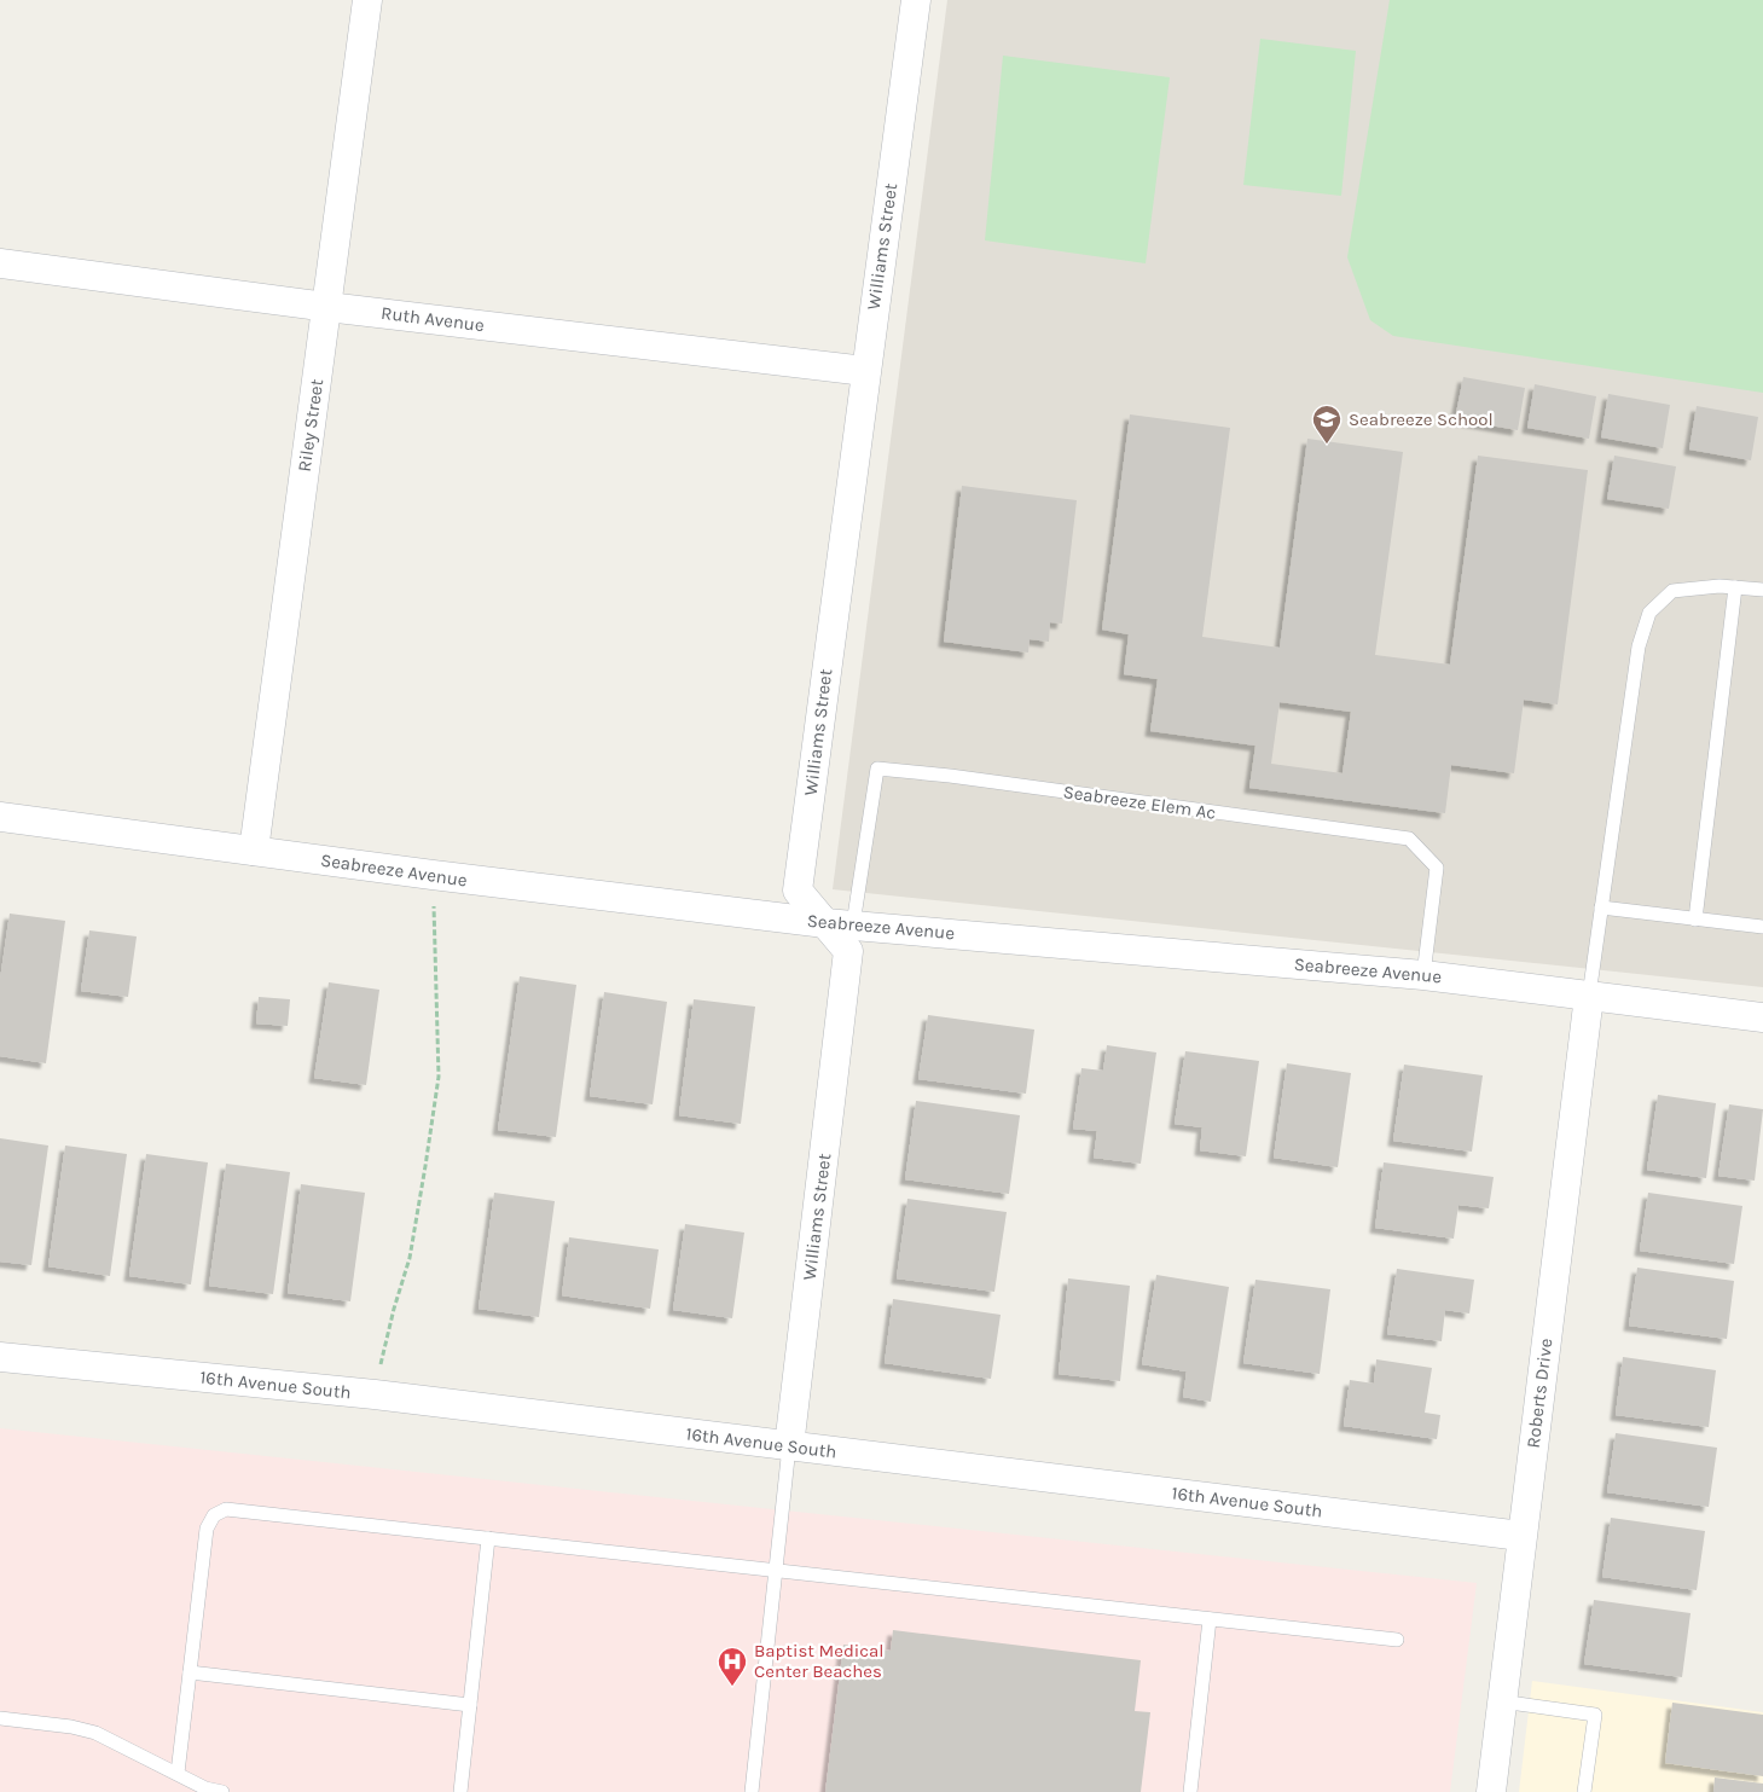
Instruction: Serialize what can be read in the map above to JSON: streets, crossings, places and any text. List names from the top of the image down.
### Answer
{
  "streets": {
    "street": [
      "Williams Street",
      "Ruth Avenue",
      "Riley Street",
      "Seabreeze Avenue",
      "16th Avenue South",
      "Roberts Drive"
    ],
    "lane": ["Seabreeze Elem Ac"]
  },
  "crossings": [
    ["Williams Street", "Ruth Avenue"],
    ["Williams Street", "Seabreeze Elem Ac"],
    ["Williams Street", "Seabreeze Avenue"],
    ["Williams Street", "16th Avenue South"],
    ["Ruth Avenue", "Riley Street"],
    ["Riley Street", "Seabreeze Avenue"],
    ["Seabreeze Elem Ac", "Seabreeze Avenue"],
    ["Seabreeze Avenue", "Roberts Drive"],
    ["16th Avenue South", "Roberts Drive"]
  ],
  "places": {
    "school or university": ["Seabreeze School"],
    "hospital": ["Baptist Medical Center Beaches"]
  }
}
